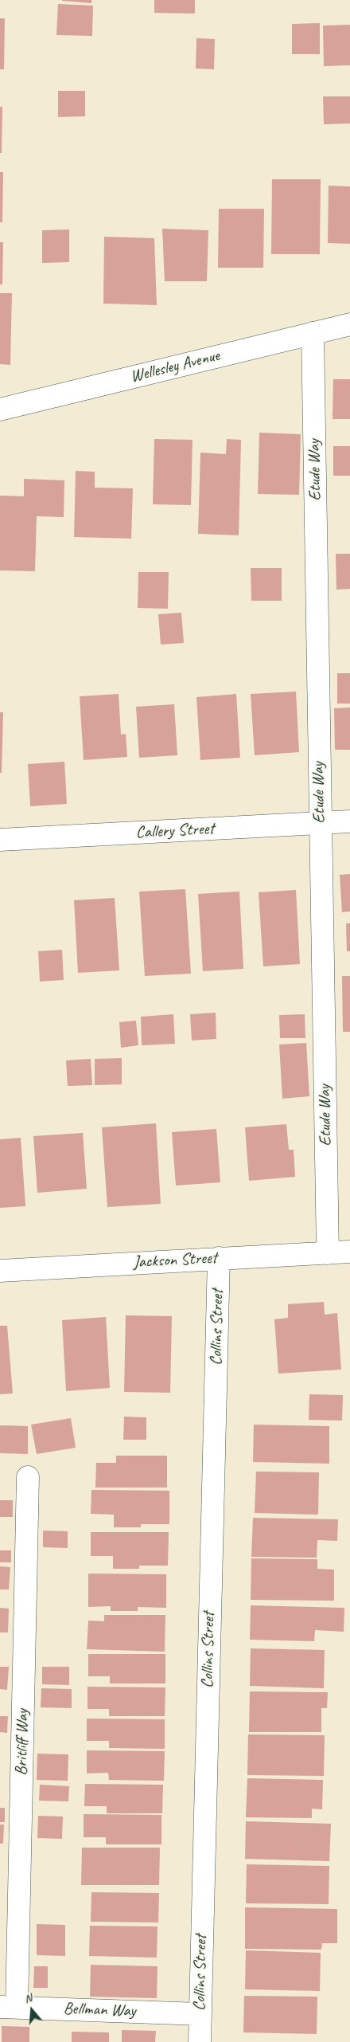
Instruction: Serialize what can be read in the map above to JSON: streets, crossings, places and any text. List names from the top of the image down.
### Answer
{
  "streets": {
    "street": [
      "Wellesley Avenue",
      "Etude Way",
      "Callery Street",
      "Jackson Street",
      "Collins Street",
      "Britliff Way",
      "Bellman Way"
    ]
  },
  "crossings": [
    ["Wellesley Avenue", "Etude Way"],
    ["Etude Way", "Callery Street"],
    ["Etude Way", "Jackson Street"],
    ["Jackson Street", "Collins Street"],
    ["Collins Street", "Bellman Way"],
    ["Britliff Way", "Bellman Way"]
  ],
  "north": "top"
}
